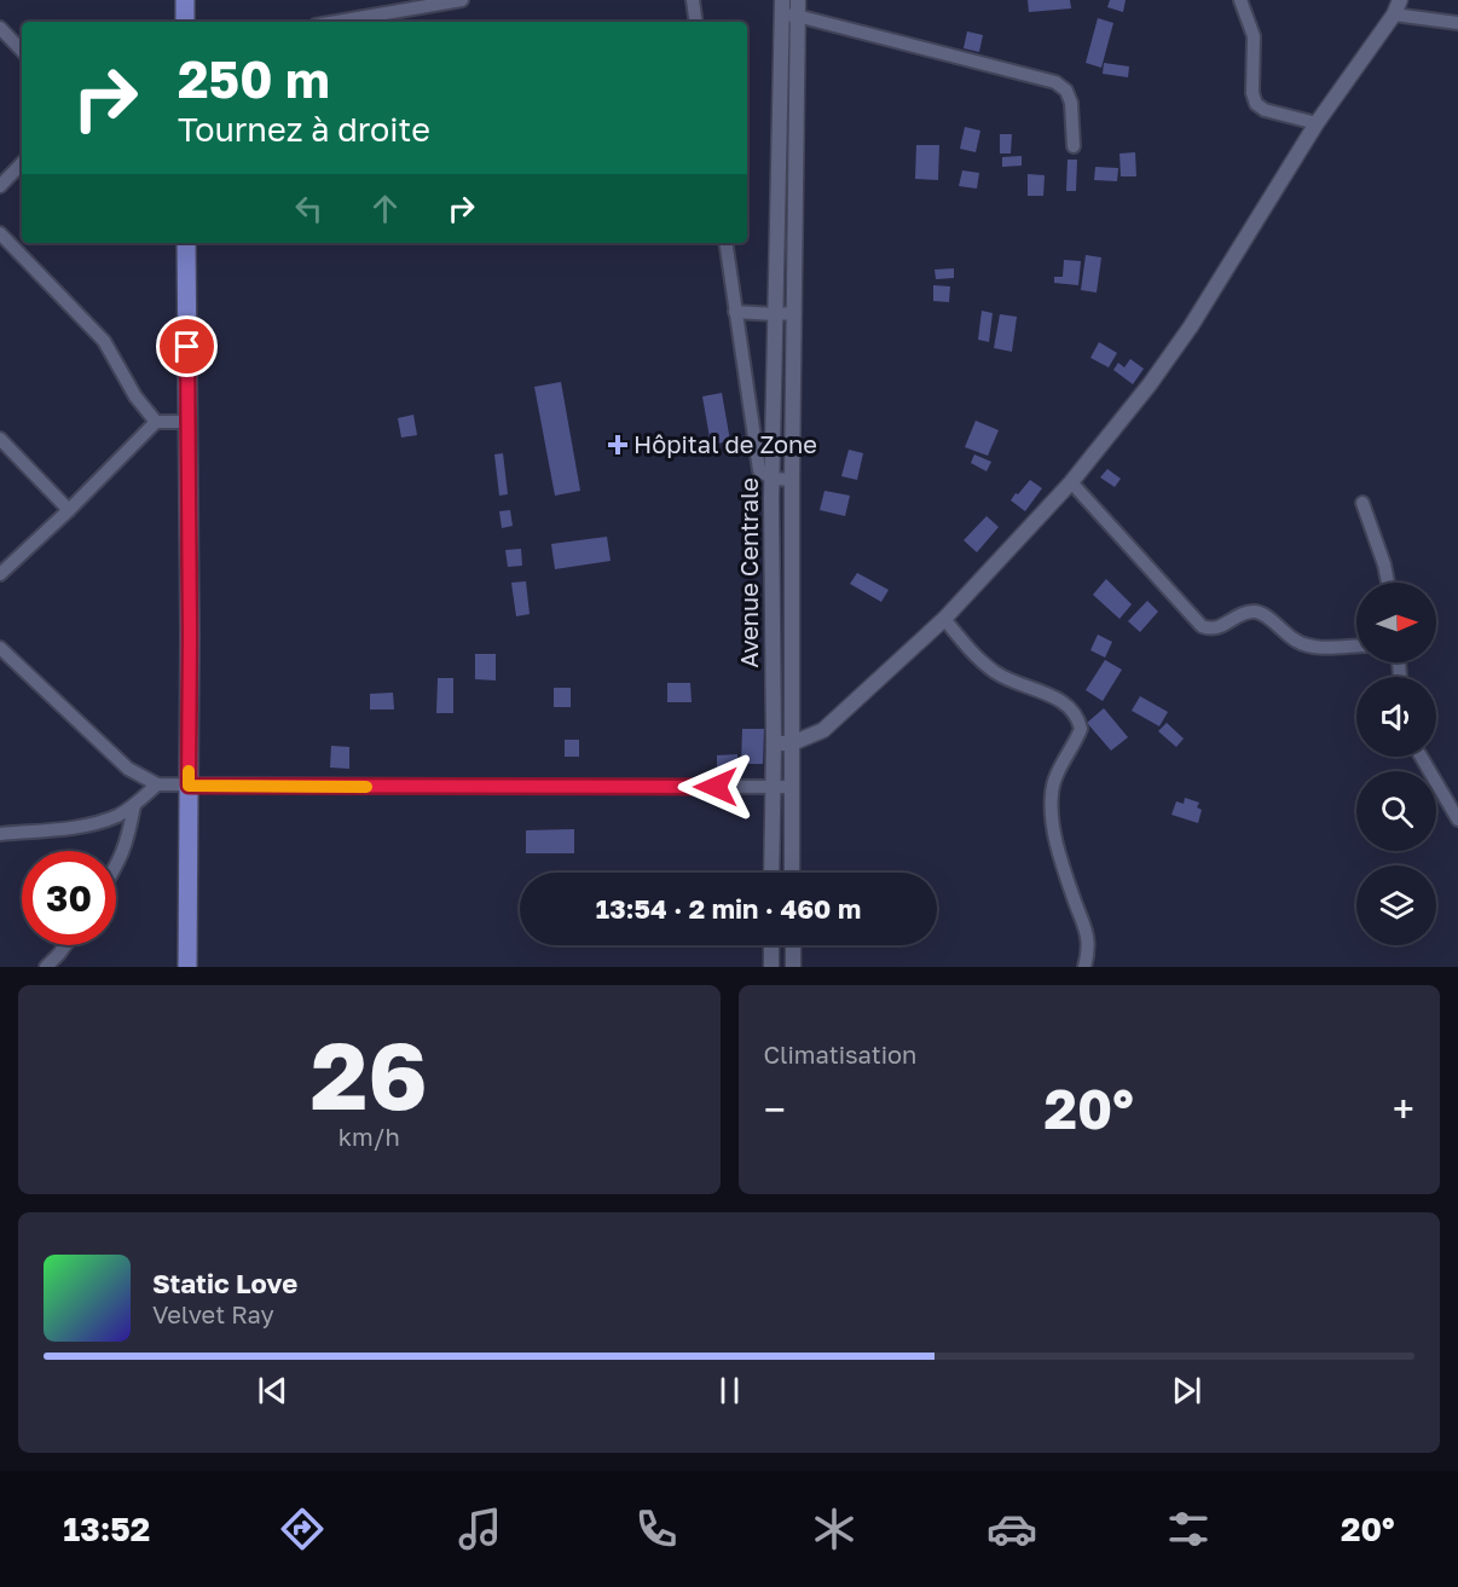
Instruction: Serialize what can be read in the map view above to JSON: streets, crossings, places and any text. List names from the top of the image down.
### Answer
{
  "streets": {
    "street": ["Avenue Centrale"]
  },
  "places": {
    "health": ["Hôpital de Zone"]
  },
  "north": "right",
  "page": {
    "turn": ["250 m", "Tournez à droite"],
    "limit": "30",
    "trip": "13:54 · 2 min · 460 m",
    "tile": [
      ["26", "km/h"],
      "Climatisation"
    ],
    "heat": ["−", "20°", "+"],
    "song": ["Static Love", "Velvet Ray"],
    "tabs": ["13:52", "20°"]
  }
}
